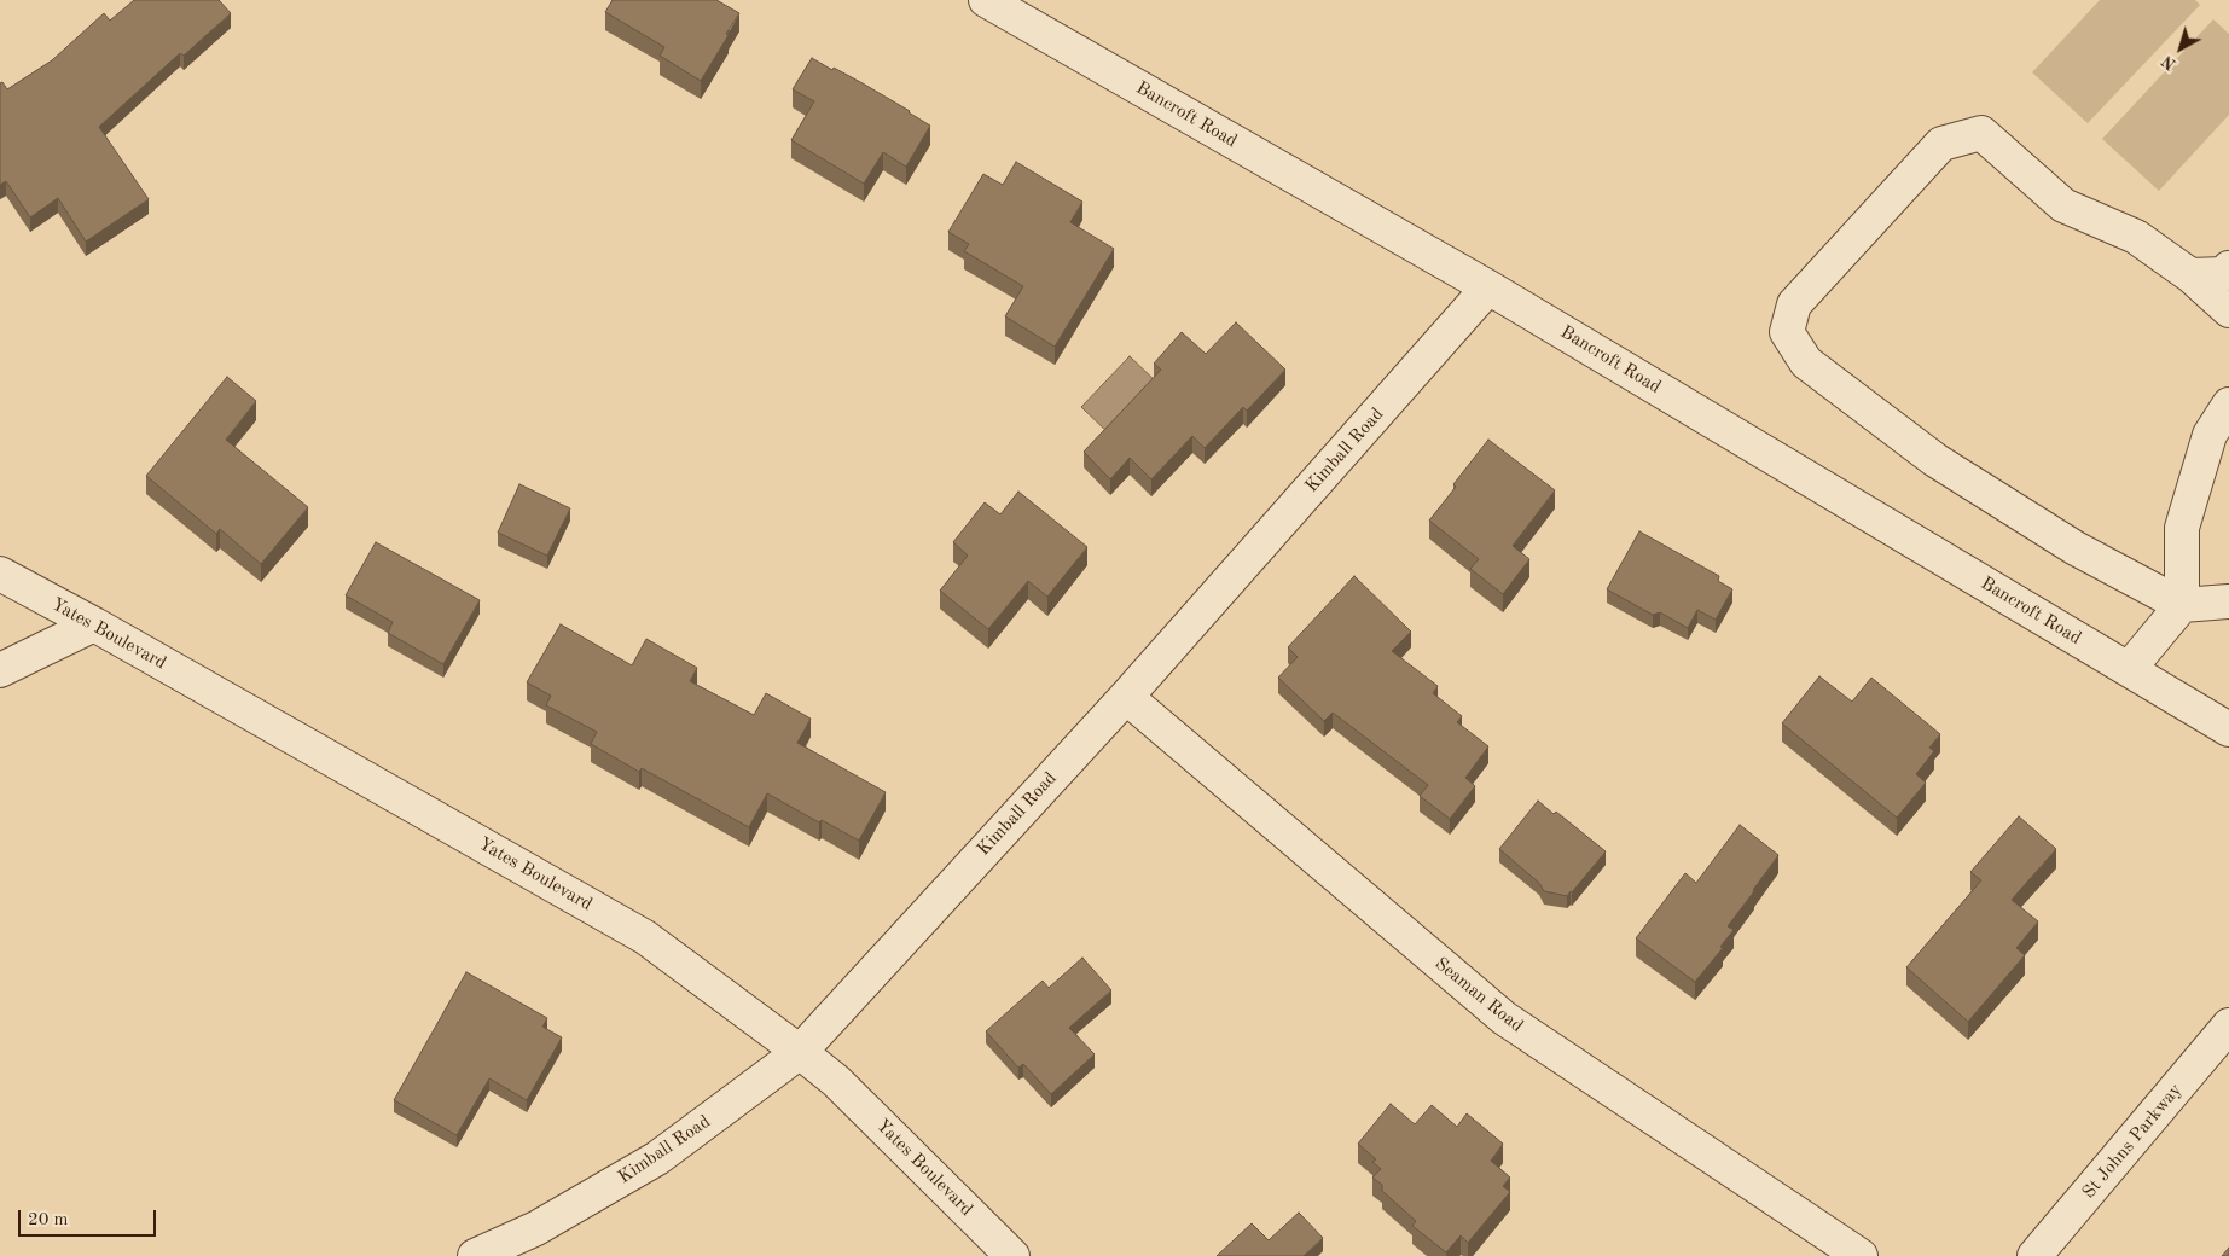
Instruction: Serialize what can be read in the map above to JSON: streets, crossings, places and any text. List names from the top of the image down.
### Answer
{
  "streets": {
    "street": [
      "Bancroft Road",
      "Kimball Road",
      "Yates Boulevard",
      "Seaman Road",
      "St Johns Parkway"
    ]
  },
  "crossings": [
    ["Bancroft Road", "Kimball Road"],
    ["Kimball Road", "Yates Boulevard"],
    ["Kimball Road", "Seaman Road"]
  ],
  "scale_bar": "20 m",
  "north": "bottom left"
}
